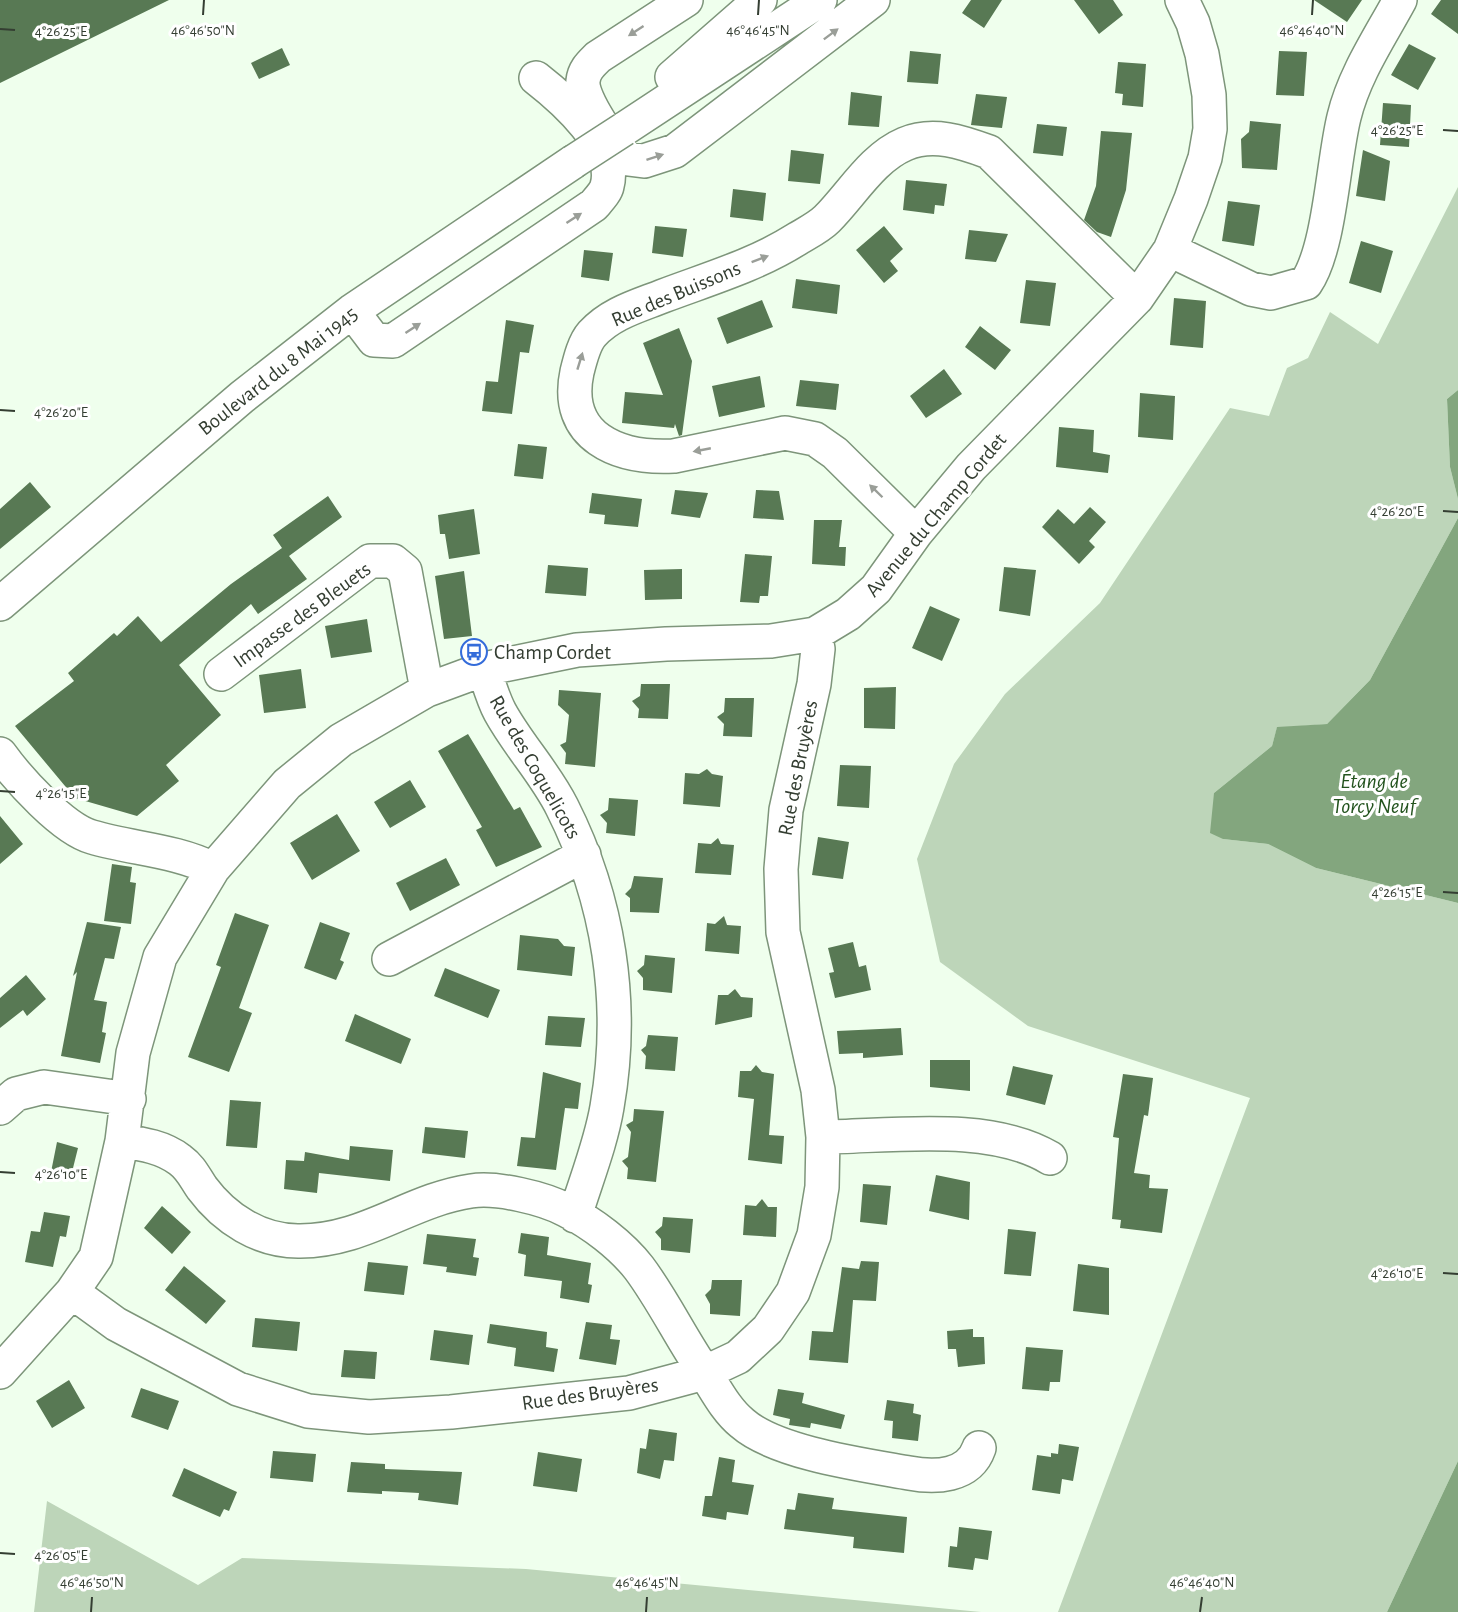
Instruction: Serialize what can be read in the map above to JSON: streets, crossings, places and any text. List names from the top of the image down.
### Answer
{
  "streets": {
    "street": [
      "Rue des Buissons",
      "Boulevard du 8 Mai 1945",
      "Avenue du Champ Cordet",
      "Impasse des Bleuets",
      "Rue des Coquelicots",
      "Rue des Bruyères"
    ]
  },
  "crossings": [
    ["Rue des Buissons", "Avenue du Champ Cordet"],
    ["Avenue du Champ Cordet", "Impasse des Bleuets"],
    ["Avenue du Champ Cordet", "Rue des Coquelicots"],
    ["Avenue du Champ Cordet", "Rue des Bruyères"]
  ],
  "water": ["Étang de Torcy Neuf"],
  "places": {
    "bus stop": ["Champ Cordet"]
  },
  "coordinates": [
    "46°46'50\"N",
    "46°46'45\"N",
    "46°46'40\"N",
    "4°26'25\"E",
    "4°26'20\"E",
    "4°26'15\"E",
    "4°26'10\"E",
    "4°26'05\"E"
  ]
}
